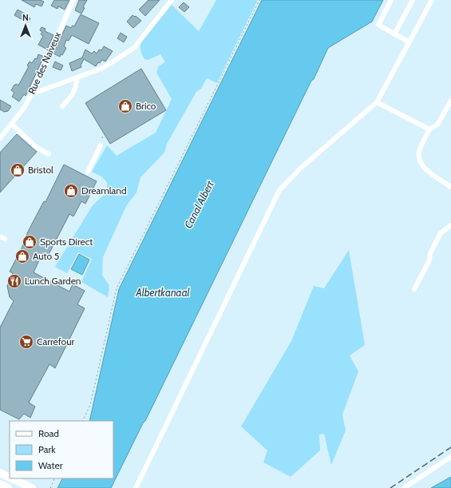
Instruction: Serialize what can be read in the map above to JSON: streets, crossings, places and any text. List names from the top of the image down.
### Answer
{
  "streets": {
    "street": ["Rue des Naiveux"]
  },
  "water": ["Canal Albert", "Albertkanaal"],
  "places": {
    "shop": [
      "Brico",
      "Bristol",
      "Dreamland",
      "Sports Direct",
      "Auto 5"
    ],
    "restaurant": ["Lunch Garden"],
    "supermarket": ["Carrefour"]
  },
  "legend": ["Road", "Park", "Water"],
  "north": "top"
}
